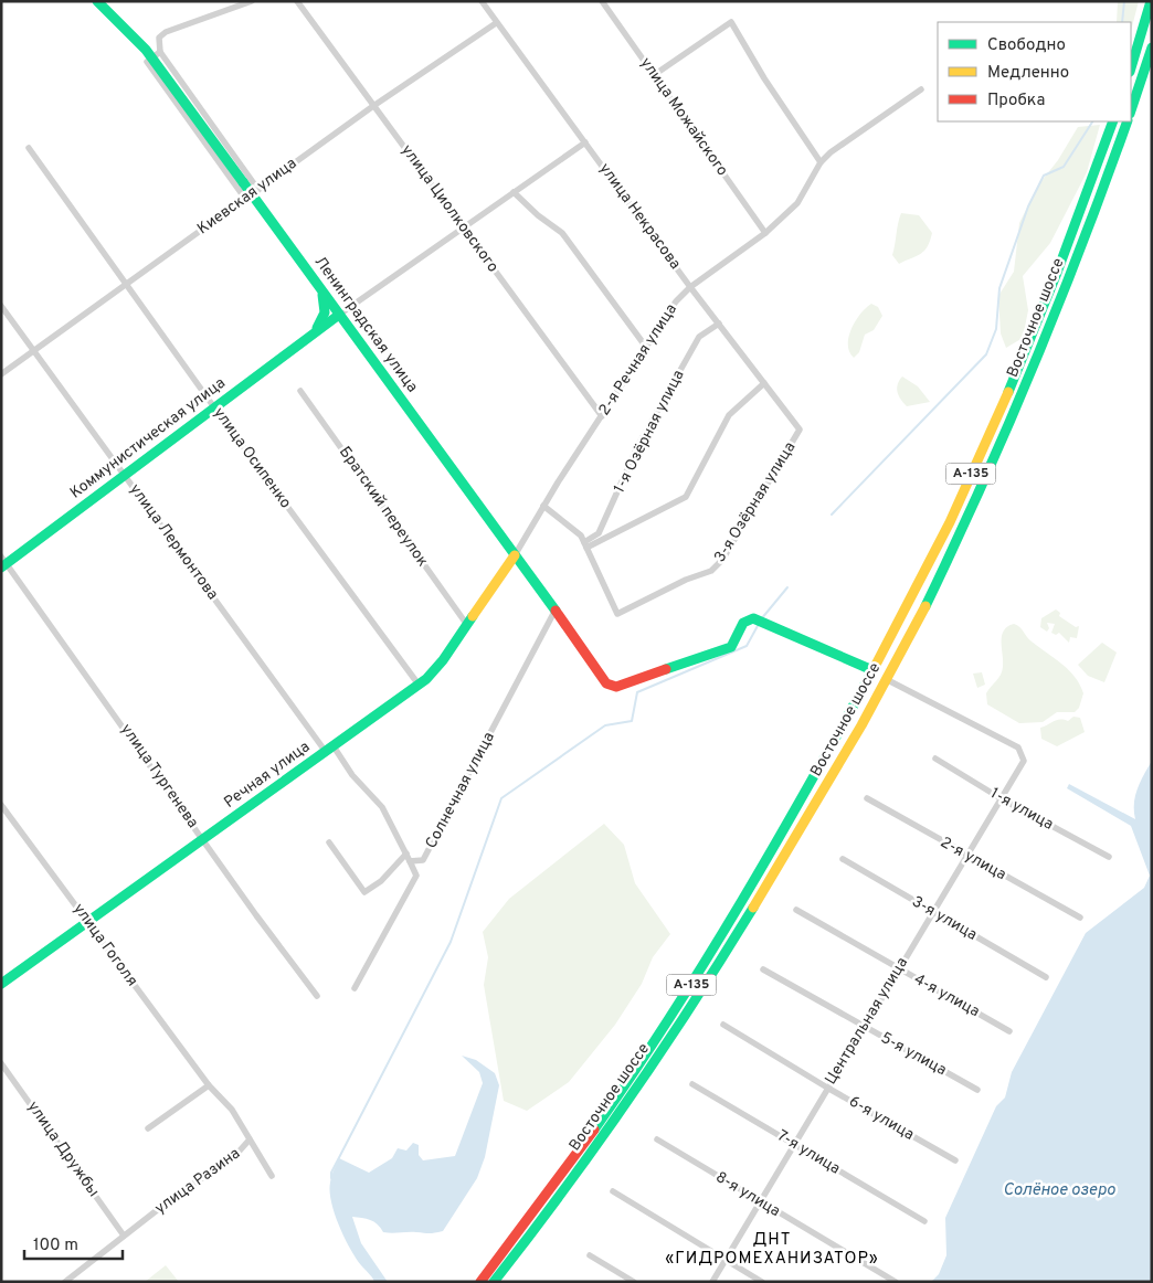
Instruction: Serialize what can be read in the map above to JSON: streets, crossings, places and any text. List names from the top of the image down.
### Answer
{
  "streets": {
    "main road": [
      "Восточное шоссе",
      "Ленинградская улица",
      "Коммунистическая улица",
      "А-135",
      "Речная улица"
    ],
    "street": [
      "улица Можайского",
      "Киевская улица",
      "улица Циолковского",
      "улица Некрасова",
      "2-я Речная улица",
      "1-я Озёрная улица",
      "улица Осипенко",
      "3-я Озёрная улица",
      "Братский переулок",
      "улица Лермонтова",
      "улица Тургенева",
      "Солнечная улица",
      "1-я улица",
      "2-я улица",
      "3-я улица",
      "улица Гоголя",
      "4-я улица",
      "Центральная улица",
      "5-я улица",
      "6-я улица",
      "улица Дружбы",
      "7-я улица",
      "улица Разина",
      "8-я улица"
    ]
  },
  "crossings": [
    ["улица Можайского", "2-я Речная улица"],
    ["Киевская улица", "улица Циолковского"],
    ["Киевская улица", "улица Некрасова"],
    ["Киевская улица", "Ленинградская улица"],
    ["Киевская улица", "улица Осипенко"],
    ["Киевская улица", "улица Лермонтова"],
    ["улица Циолковского", "2-я Речная улица"],
    ["улица Циолковского", "Коммунистическая улица"],
    ["улица Некрасова", "2-я Речная улица"],
    ["улица Некрасова", "1-я Озёрная улица"],
    ["улица Некрасова", "Коммунистическая улица"],
    ["улица Некрасова", "3-я Озёрная улица"],
    ["Восточное шоссе", "Ленинградская улица"],
    ["Восточное шоссе", "Центральная улица"],
    ["Ленинградская улица", "2-я Речная улица"],
    ["Ленинградская улица", "Коммунистическая улица"],
    ["Ленинградская улица", "Речная улица"],
    ["Ленинградская улица", "Солнечная улица"],
    ["2-я Речная улица", "Речная улица"],
    ["1-я Озёрная улица", "3-я Озёрная улица"],
    ["Коммунистическая улица", "улица Осипенко"],
    ["Коммунистическая улица", "улица Лермонтова"],
    ["Коммунистическая улица", "улица Тургенева"],
    ["улица Осипенко", "Речная улица"],
    ["Братский переулок", "Речная улица"],
    ["улица Лермонтова", "Речная улица"],
    ["Речная улица", "улица Тургенева"],
    ["Речная улица", "улица Гоголя"],
    ["1-я улица", "Центральная улица"],
    ["2-я улица", "Центральная улица"],
    ["3-я улица", "Центральная улица"],
    ["улица Гоголя", "улица Разина"],
    ["4-я улица", "Центральная улица"],
    ["Центральная улица", "5-я улица"],
    ["Центральная улица", "6-я улица"],
    ["Центральная улица", "7-я улица"],
    ["Центральная улица", "8-я улица"],
    ["улица Дружбы", "улица Разина"]
  ],
  "districts": ["ДНТ «ГИДРОМЕХАНИЗАТОР»"],
  "water": ["Солёное озеро"],
  "legend": ["Свободно", "Медленно", "Пробка"],
  "scale_bar": "100 m"
}
